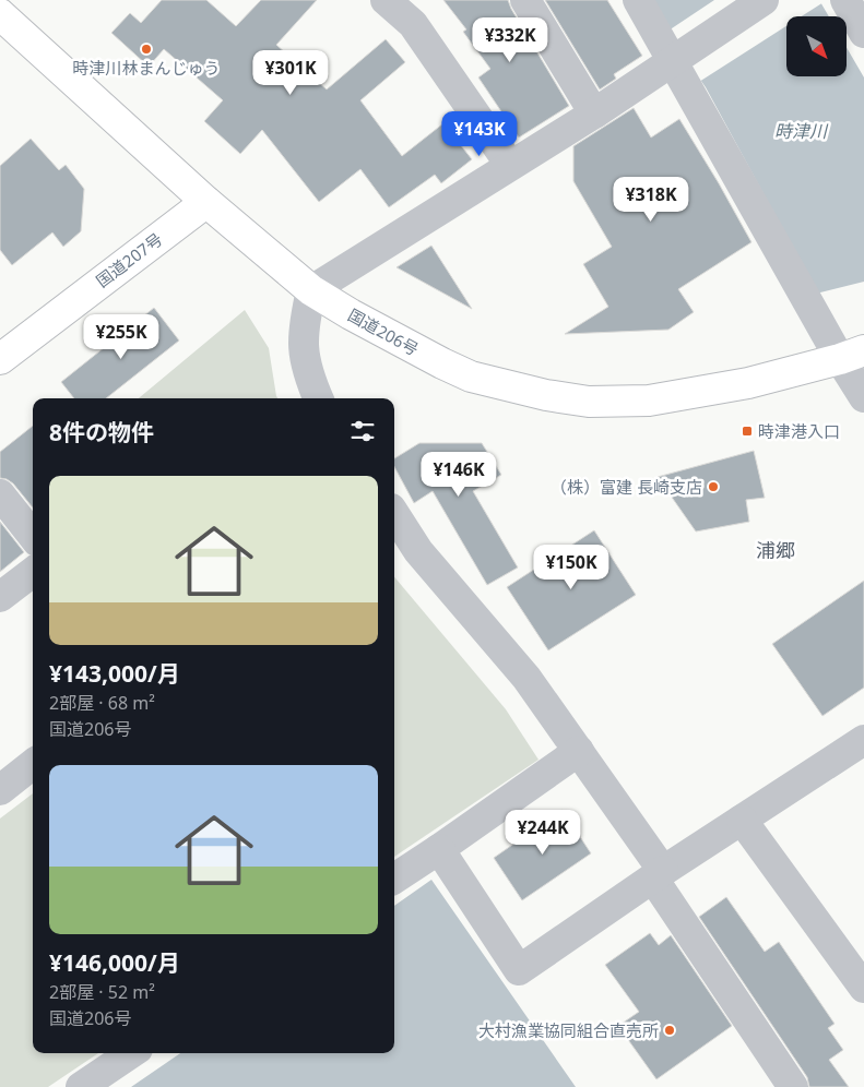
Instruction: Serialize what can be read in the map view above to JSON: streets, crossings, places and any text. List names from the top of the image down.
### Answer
{
  "streets": {
    "highway": ["国道207号", "国道206号"]
  },
  "crossings": [
    ["国道207号", "国道206号"]
  ],
  "districts": ["浦郷"],
  "water": ["時津川"],
  "places": {
    "other": ["時津川林まんじゅう", "（株）富建 長崎支店", "大村漁業協同組合直売所"],
    "transit": ["時津港入口"]
  },
  "north": "bottom right",
  "page": {
    "price": [
      "¥332K",
      "¥301K",
      "¥143K",
      "¥318K",
      "¥255K",
      "¥146K",
      "¥150K",
      "¥244K"
    ],
    "heading": "8件の物件",
    "list": [
      {
        "name": "¥143,000/月",
        "note": "2部屋 · 68 m² · 国道206号"
      },
      {
        "name": "¥146,000/月",
        "note": "2部屋 · 52 m² · 国道206号"
      }
    ]
  }
}
